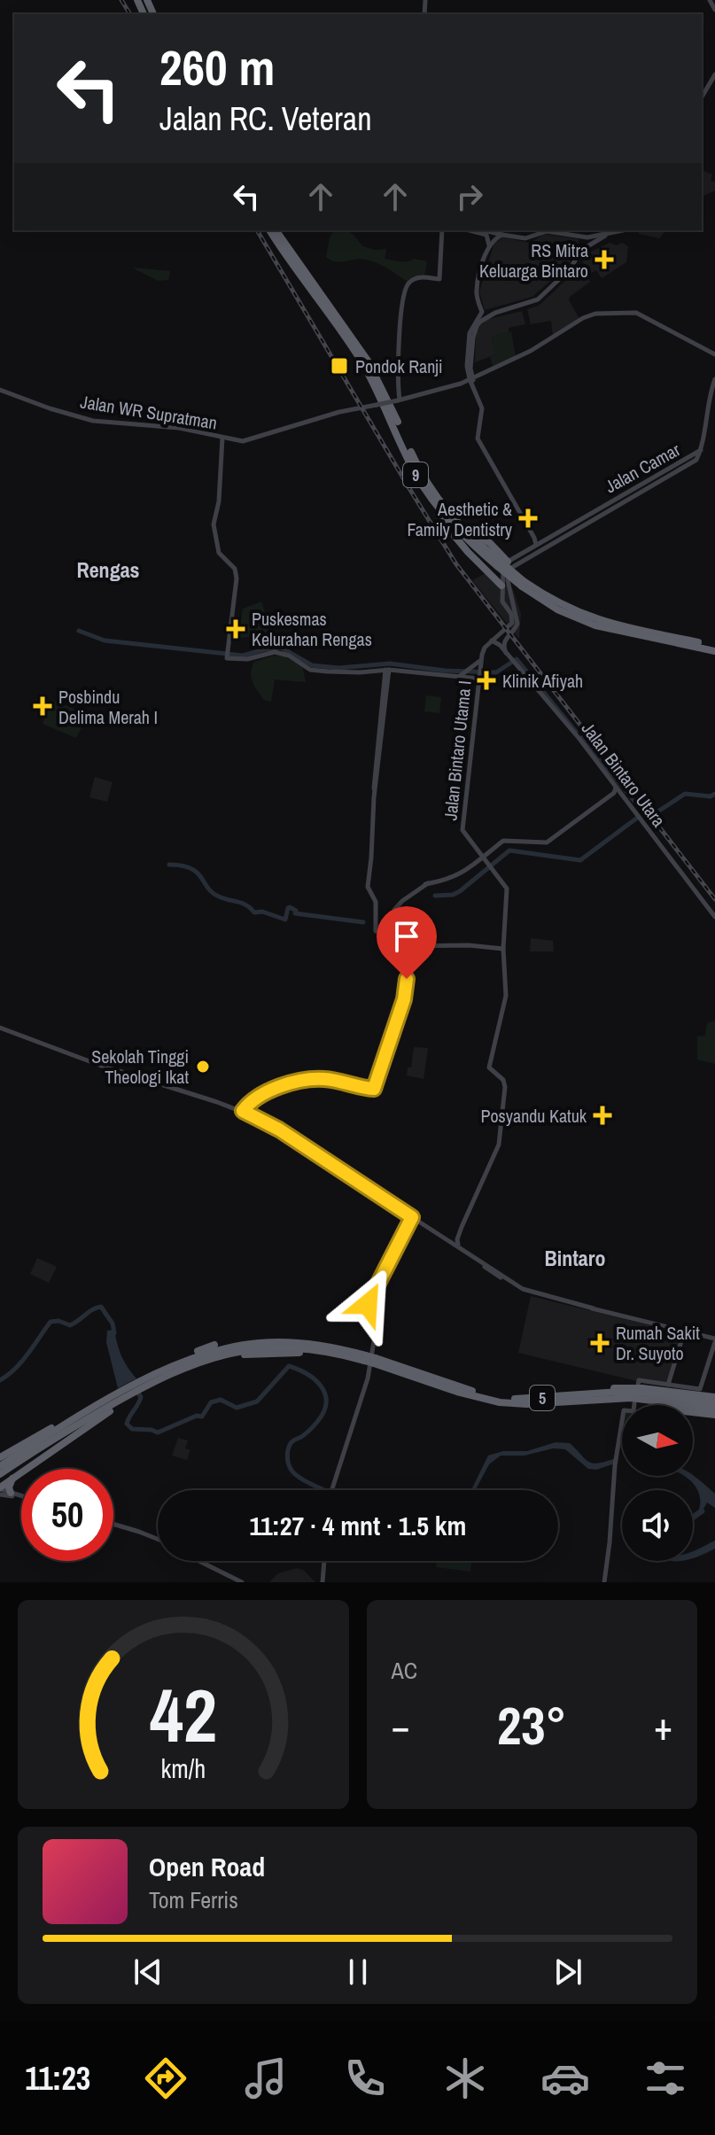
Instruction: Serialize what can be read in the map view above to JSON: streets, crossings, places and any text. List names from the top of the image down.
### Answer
{
  "streets": {
    "highway": ["9", "5"],
    "main road": [
      "Jalan WR Supratman",
      "Jalan Camar",
      "Jalan Bintaro Utama I",
      "Jalan Bintaro Utara"
    ]
  },
  "districts": ["Rengas", "Bintaro"],
  "places": {
    "health": [
      "RS Mitra Keluarga Bintaro",
      "Aesthetic & Family Dentistry",
      "Puskesmas Kelurahan Rengas",
      "Klinik Afiyah",
      "Posbindu Delima Merah I",
      "Posyandu Katuk",
      "Rumah Sakit Dr. Suyoto"
    ],
    "transit": ["Pondok Ranji"],
    "other": ["Sekolah Tinggi Theologi Ikat"]
  },
  "north": "right",
  "page": {
    "turn": ["260 m", "Jalan RC. Veteran"],
    "limit": "50",
    "trip": "11:27 · 4 mnt · 1.5 km",
    "tile": "AC",
    "heat": ["−", "23°", "+"],
    "song": ["Open Road", "Tom Ferris"],
    "tabs": "11:23",
    "gauge": ["42", "km/h"]
  }
}
